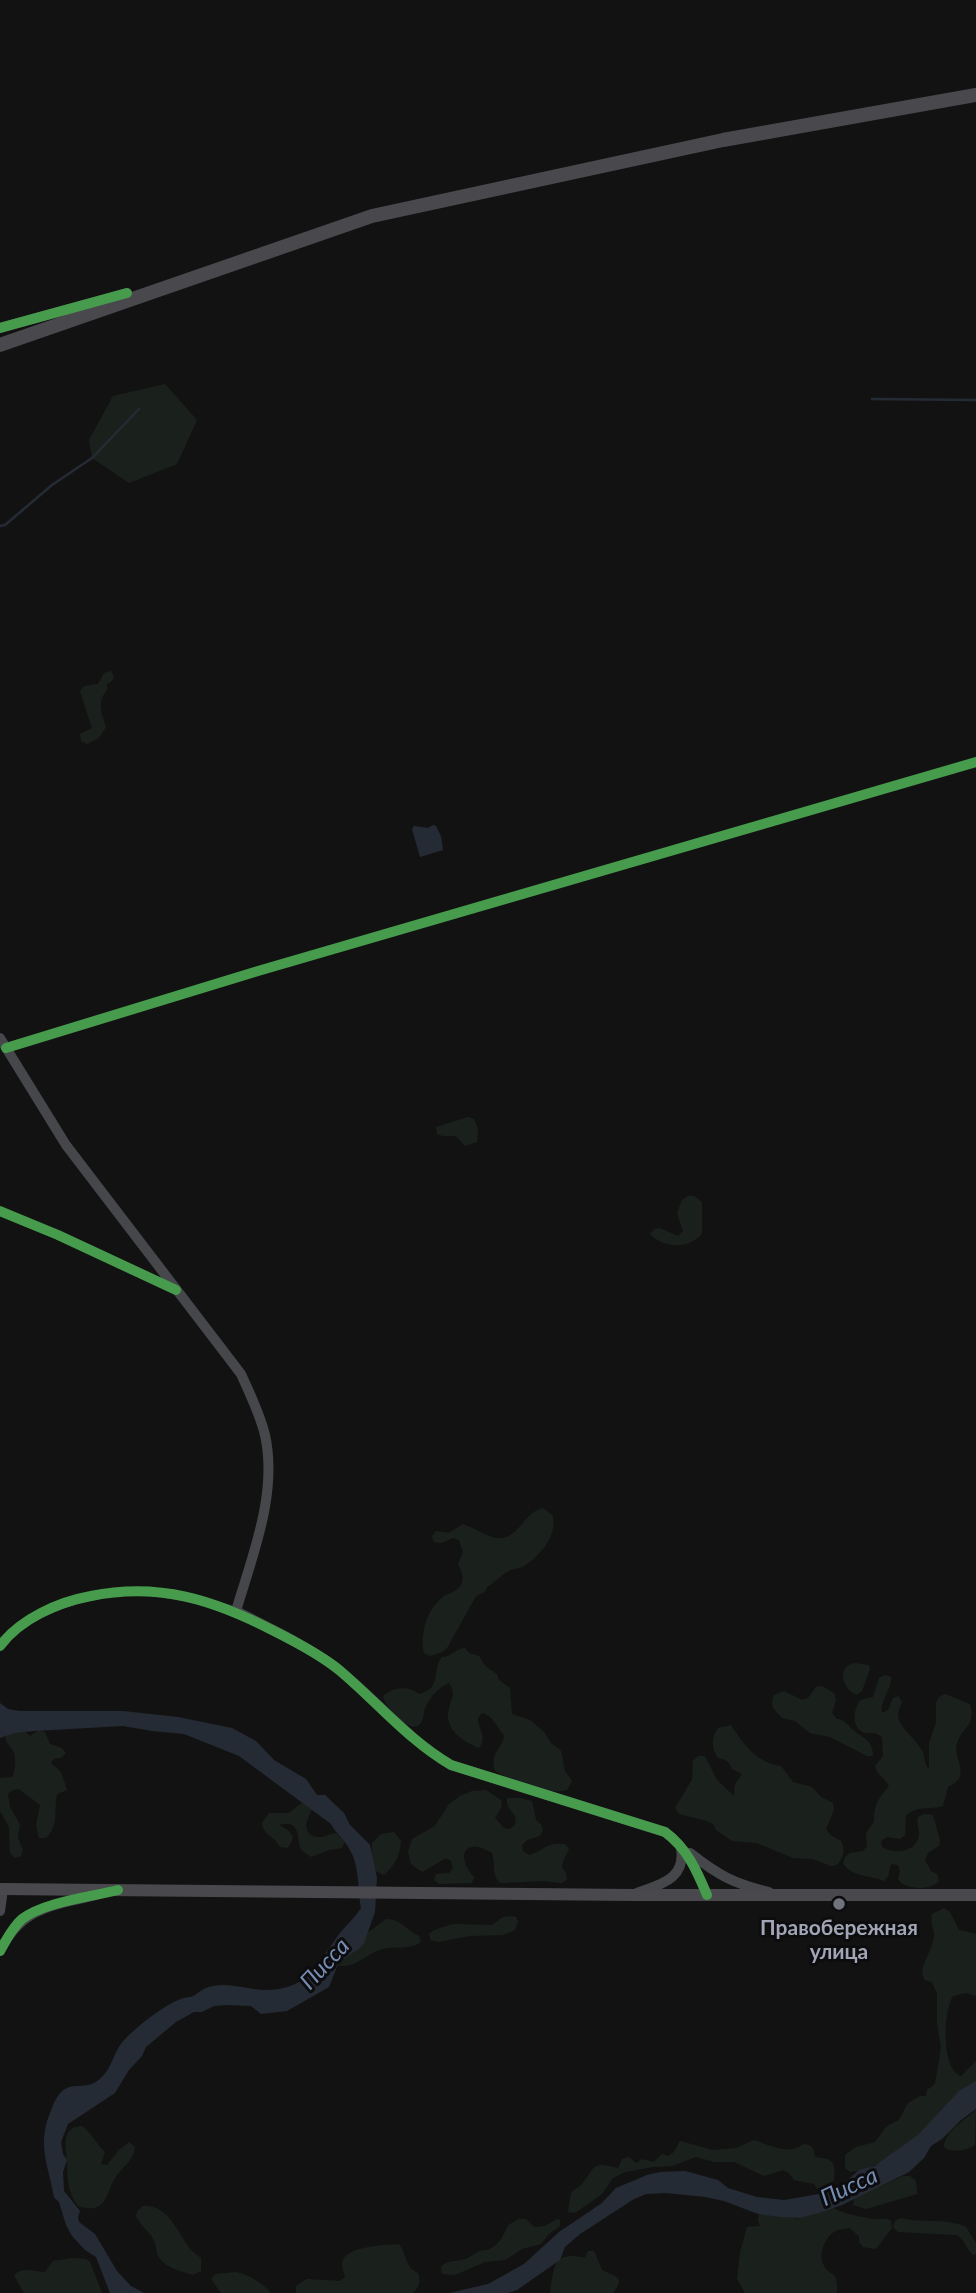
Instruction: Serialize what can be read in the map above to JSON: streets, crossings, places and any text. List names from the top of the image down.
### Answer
{
  "water": ["Писса"],
  "places": ["Правобережная улица"]
}
